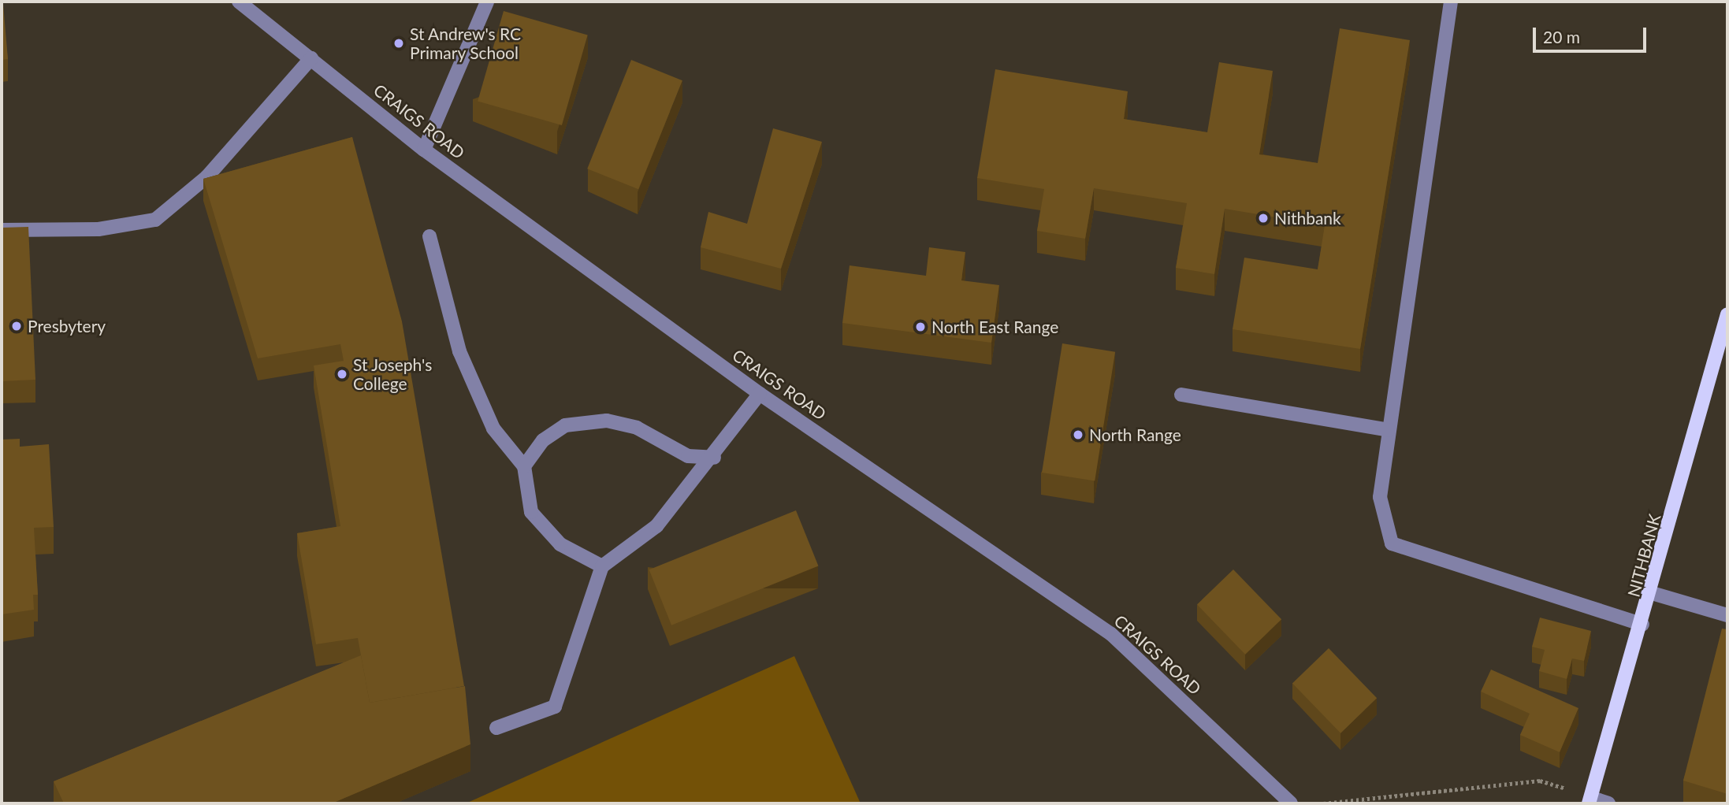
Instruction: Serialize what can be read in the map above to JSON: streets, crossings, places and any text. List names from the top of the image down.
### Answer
{
  "streets": {
    "main road": ["NITHBANK"],
    "street": ["CRAIGS ROAD"]
  },
  "places": [
    "St Andrew's RC Primary School",
    "Nithbank",
    "Presbytery",
    "North East Range",
    "St Joseph's College",
    "North Range"
  ],
  "scale_bar": "20 m"
}
